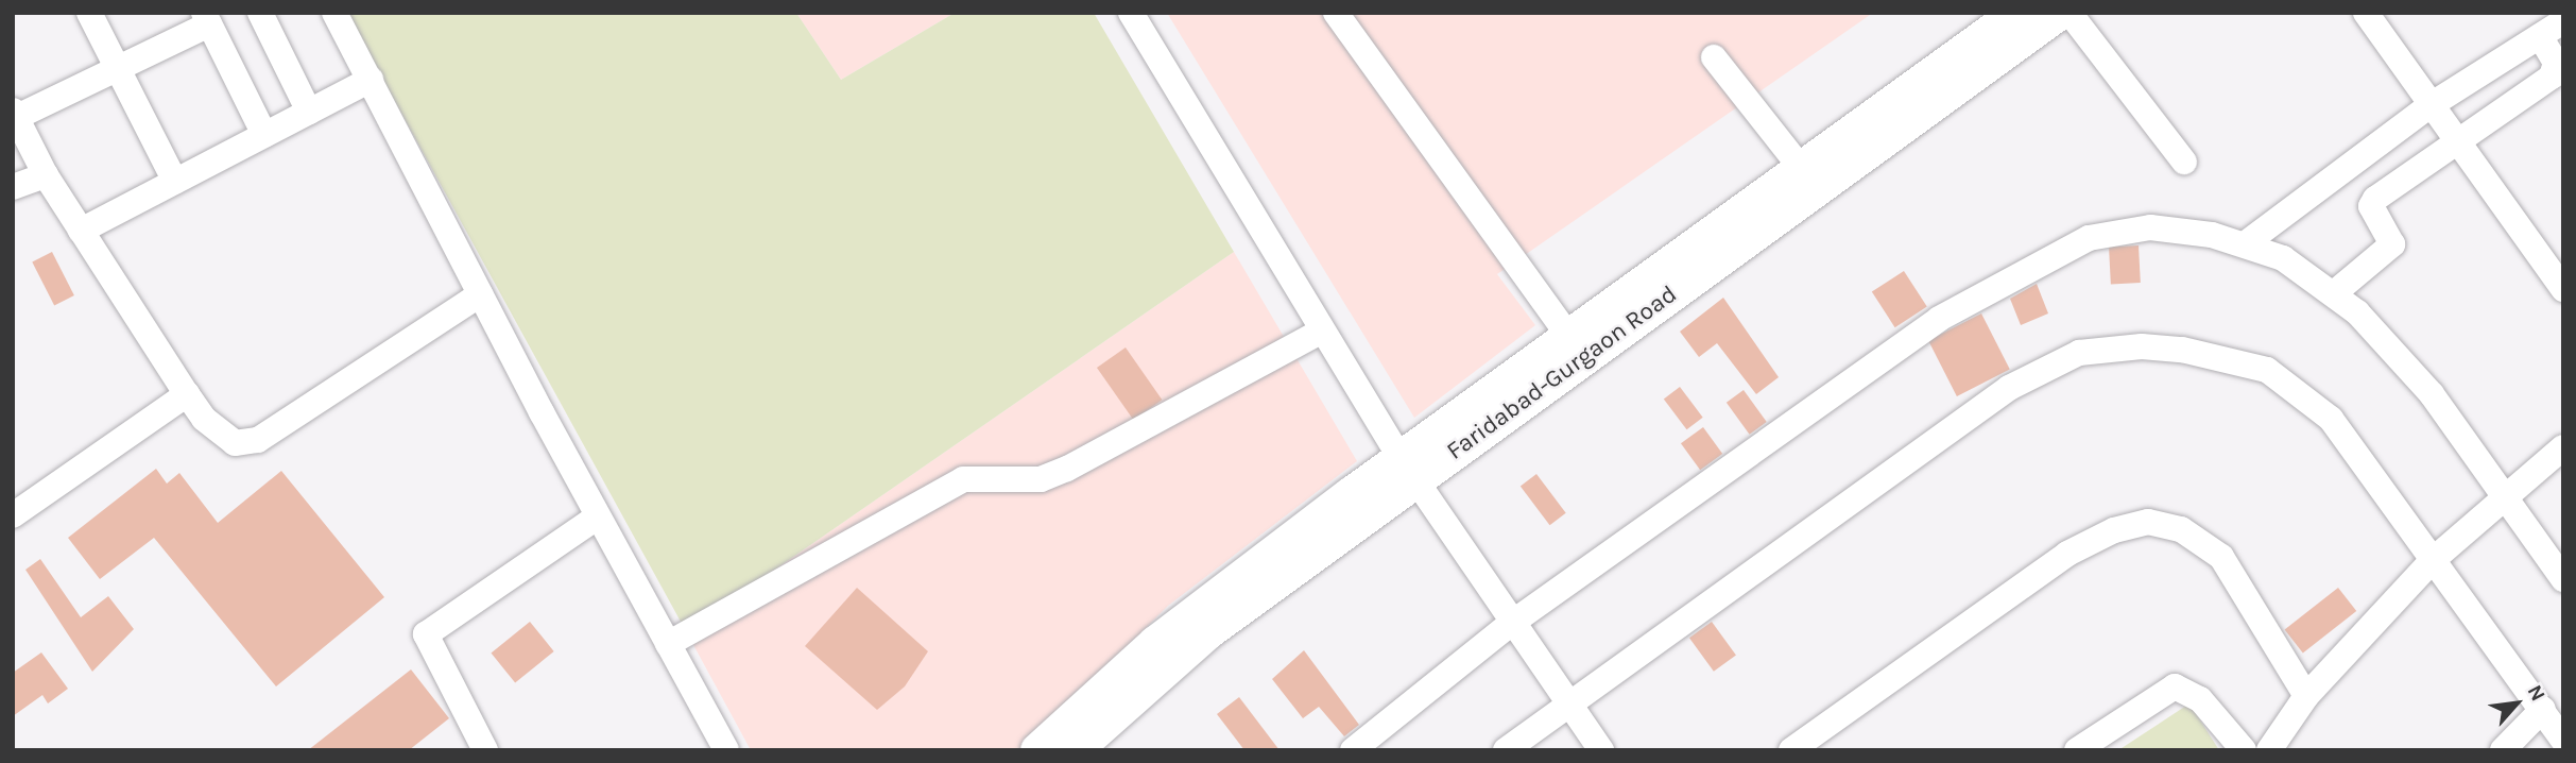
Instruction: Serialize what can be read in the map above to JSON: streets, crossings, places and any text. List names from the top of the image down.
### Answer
{
  "streets": {
    "main road": ["Faridabad-Gurgaon Road"]
  },
  "north": "top right"
}
